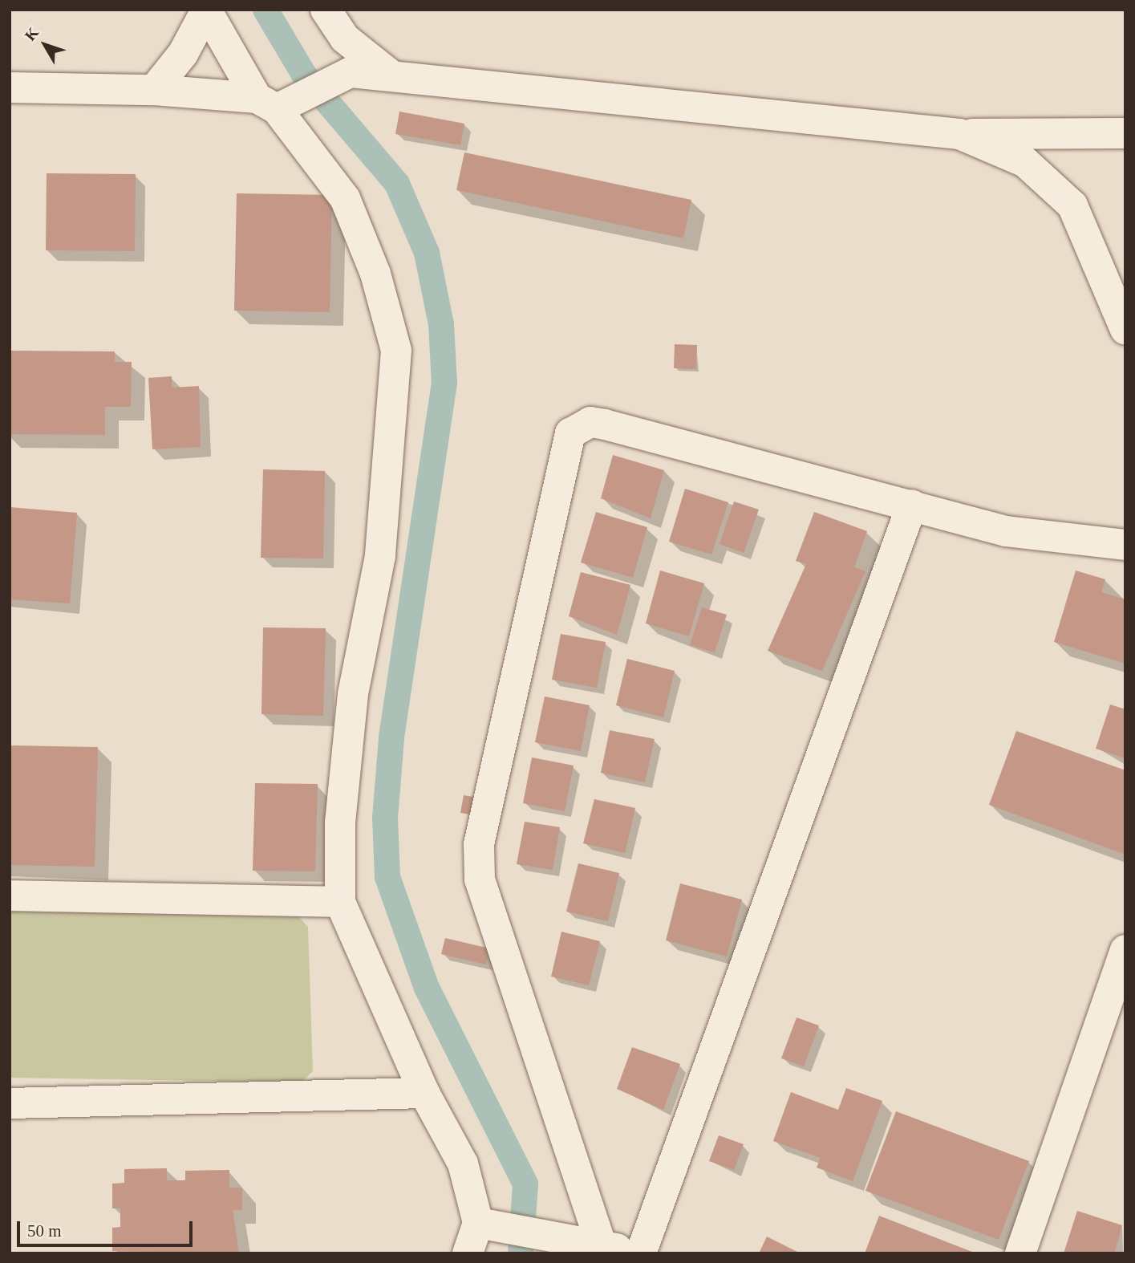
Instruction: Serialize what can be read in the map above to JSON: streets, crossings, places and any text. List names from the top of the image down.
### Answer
{
  "scale_bar": "50 m",
  "north": "top left"
}
